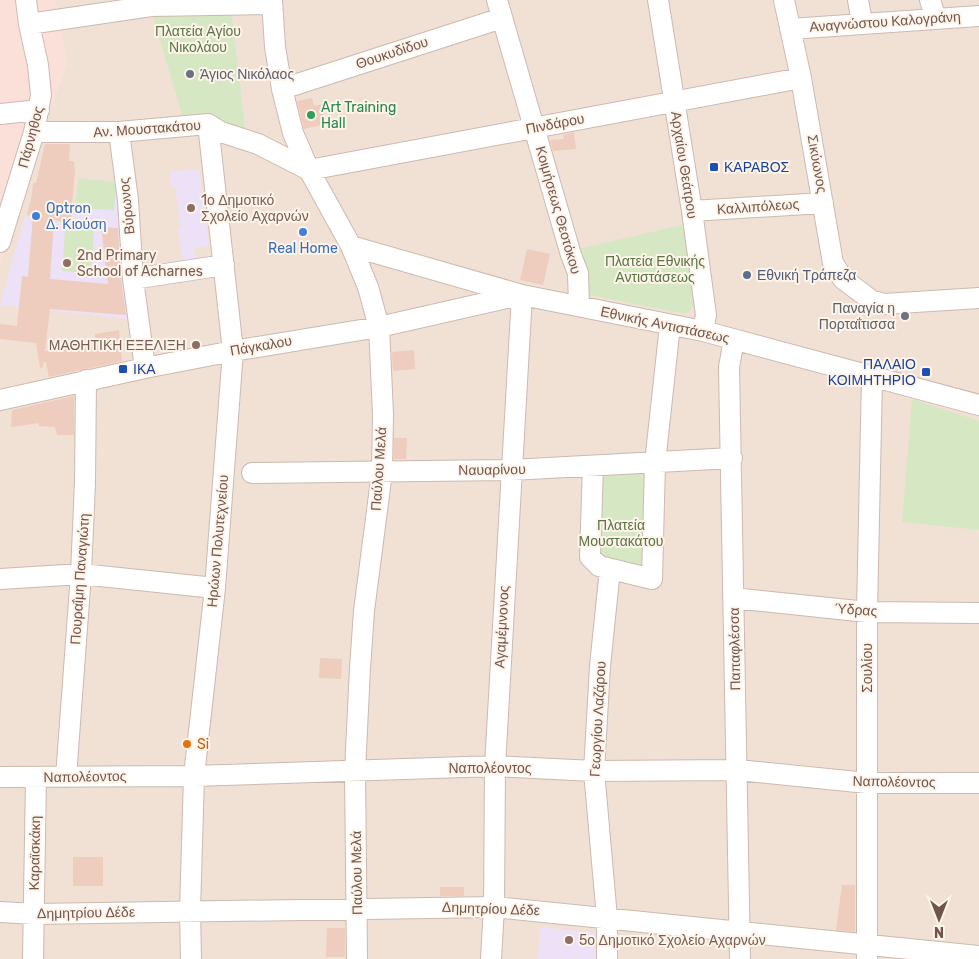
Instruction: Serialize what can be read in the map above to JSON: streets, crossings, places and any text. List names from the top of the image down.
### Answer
{
  "streets": {
    "street": [
      "Αναγνώστου Καλογράνη",
      "Θουκυδίδου",
      "Πινδάρου",
      "Αν. Μουστακάτου",
      "Πάρνηθος",
      "Σικύωνος",
      "Αρχαίου Θεάτρου",
      "Βύρωνος",
      "Καλλιπόλεως",
      "Κοιμήσεως Θεοτόκου",
      "Εθνικής Αντιστάσεως",
      "Πάγκαλου",
      "Παύλου Μελά",
      "Ναυαρίνου",
      "Ηρώων Πολυτεχνείου",
      "Πουραΐμη Παναγιώτη",
      "Ύδρας",
      "Αγαμέμνονος",
      "Παπαφλέσσα",
      "Σουλίου",
      "Γεωργίου Λαζάρου",
      "Ναπολέοντος",
      "Καραϊσκάκη",
      "Δημητρίου Δέδε"
    ]
  },
  "crossings": [
    ["Αναγνώστου Καλογράνη", "Σικύωνος"],
    ["Θουκυδίδου", "Κοιμήσεως Θεοτόκου"],
    ["Θουκυδίδου", "Παύλου Μελά"],
    ["Πινδάρου", "Αν. Μουστακάτου"],
    ["Πινδάρου", "Σικύωνος"],
    ["Πινδάρου", "Αρχαίου Θεάτρου"],
    ["Πινδάρου", "Κοιμήσεως Θεοτόκου"],
    ["Πινδάρου", "Παύλου Μελά"],
    ["Αν. Μουστακάτου", "Πάρνηθος"],
    ["Αν. Μουστακάτου", "Βύρωνος"],
    ["Αν. Μουστακάτου", "Παύλου Μελά"],
    ["Αν. Μουστακάτου", "Ηρώων Πολυτεχνείου"],
    ["Σικύωνος", "Καλλιπόλεως"],
    ["Αρχαίου Θεάτρου", "Καλλιπόλεως"],
    ["Αρχαίου Θεάτρου", "Εθνικής Αντιστάσεως"],
    ["Βύρωνος", "Πάγκαλου"],
    ["Κοιμήσεως Θεοτόκου", "Εθνικής Αντιστάσεως"],
    ["Εθνικής Αντιστάσεως", "Πάγκαλου"],
    ["Εθνικής Αντιστάσεως", "Παύλου Μελά"],
    ["Εθνικής Αντιστάσεως", "Αγαμέμνονος"],
    ["Εθνικής Αντιστάσεως", "Παπαφλέσσα"],
    ["Εθνικής Αντιστάσεως", "Σουλίου"],
    ["Πάγκαλου", "Παύλου Μελά"],
    ["Πάγκαλου", "Ηρώων Πολυτεχνείου"],
    ["Πάγκαλου", "Πουραΐμη Παναγιώτη"],
    ["Πάγκαλου", "Αγαμέμνονος"],
    ["Παύλου Μελά", "Ναυαρίνου"],
    ["Παύλου Μελά", "Ναπολέοντος"],
    ["Παύλου Μελά", "Δημητρίου Δέδε"],
    ["Ναυαρίνου", "Αγαμέμνονος"],
    ["Ναυαρίνου", "Παπαφλέσσα"],
    ["Ηρώων Πολυτεχνείου", "Ναπολέοντος"],
    ["Ηρώων Πολυτεχνείου", "Δημητρίου Δέδε"],
    ["Πουραΐμη Παναγιώτη", "Ναπολέοντος"],
    ["Ύδρας", "Παπαφλέσσα"],
    ["Ύδρας", "Σουλίου"],
    ["Αγαμέμνονος", "Ναπολέοντος"],
    ["Αγαμέμνονος", "Δημητρίου Δέδε"],
    ["Παπαφλέσσα", "Ναπολέοντος"],
    ["Παπαφλέσσα", "Δημητρίου Δέδε"],
    ["Σουλίου", "Ναπολέοντος"],
    ["Σουλίου", "Δημητρίου Δέδε"],
    ["Γεωργίου Λαζάρου", "Ναπολέοντος"],
    ["Γεωργίου Λαζάρου", "Δημητρίου Δέδε"],
    ["Ναπολέοντος", "Καραϊσκάκη"],
    ["Καραϊσκάκη", "Δημητρίου Δέδε"]
  ],
  "parks": ["Πλατεία Αγίου Νικολάου", "Πλατεία Εθνικής Αντιστάσεως", "Πλατεία Μουστακάτου"],
  "places": {
    "other": [
      "Άγιος Νικόλαος",
      "Art Training Hall",
      "1ο Δημοτικό Σχολείο Αχαρνών",
      "Optron Δ. Κιούση",
      "Real Home",
      "2nd Primary School of Acharnes",
      "Εθνική Τράπεζα",
      "Παναγία η Πορταΐτισσα",
      "ΜΑΘΗΤΙΚΗ ΕΞΕΛΙΞΗ",
      "Si",
      "5ο Δημοτικό Σχολείο Αχαρνών"
    ],
    "transit": ["ΚΑΡΑΒΟΣ", "ΙΚΑ", "ΠΑΛΑΙΟ ΚΟΙΜΗΤΗΡΙΟ"]
  },
  "north": "bottom"
}
